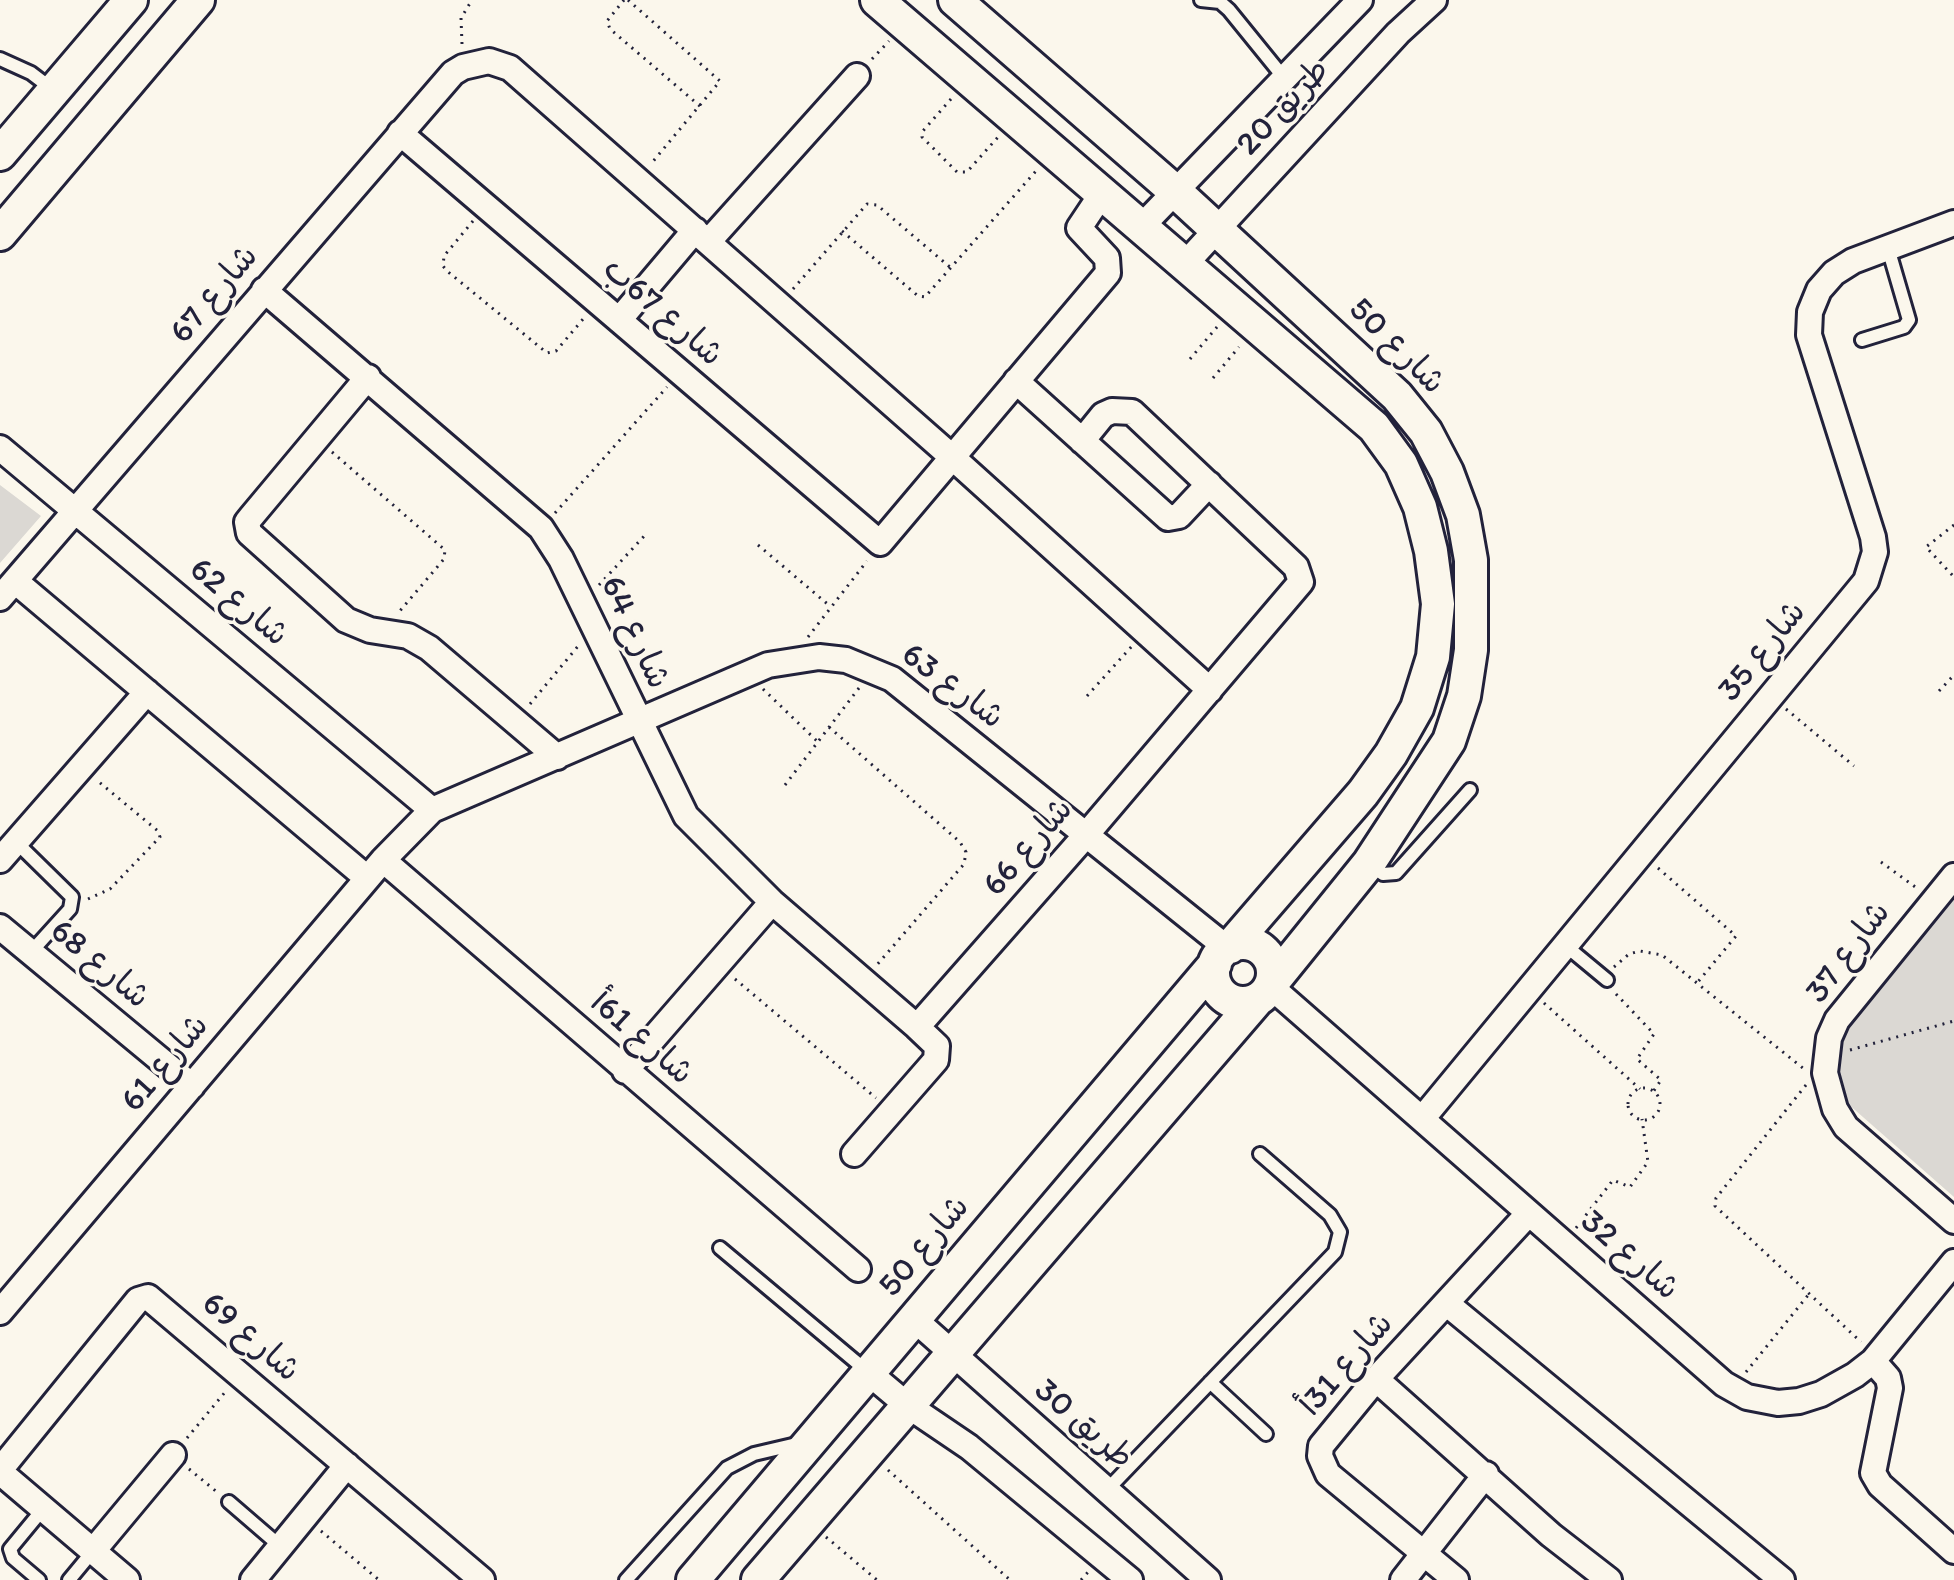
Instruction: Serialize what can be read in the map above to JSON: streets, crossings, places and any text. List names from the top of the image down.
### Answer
{
  "streets": {
    "street": [
      "طريق 20",
      "شارع 67",
      "شارع 67ب",
      "شارع 50",
      "شارع 62",
      "شارع 64",
      "شارع 35",
      "شارع 63",
      "شارع 66",
      "شارع 37",
      "شارع 68",
      "شارع 61أ",
      "شارع 61",
      "شارع 32",
      "شارع 69",
      "شارع 31أ",
      "طريق 30"
    ]
  },
  "crossings": [
    ["طريق 20", "شارع 50"],
    ["شارع 67", "شارع 67ب"],
    ["شارع 67", "شارع 62"],
    ["شارع 67", "شارع 64"],
    ["شارع 67", "شارع 63"],
    ["شارع 67", "شارع 61أ"],
    ["شارع 67", "شارع 61"],
    ["شارع 50", "شارع 63"],
    ["شارع 50", "شارع 32"],
    ["شارع 50", "طريق 30"],
    ["شارع 62", "شارع 63"],
    ["شارع 64", "شارع 63"],
    ["شارع 64", "شارع 66"],
    ["شارع 35", "شارع 32"],
    ["شارع 63", "شارع 66"],
    ["شارع 63", "شارع 61أ"],
    ["شارع 63", "شارع 61"],
    ["شارع 63", "شارع 32"],
    ["شارع 68", "شارع 61"],
    ["شارع 61أ", "شارع 61"],
    ["شارع 32", "شارع 31أ"]
  ]
}
